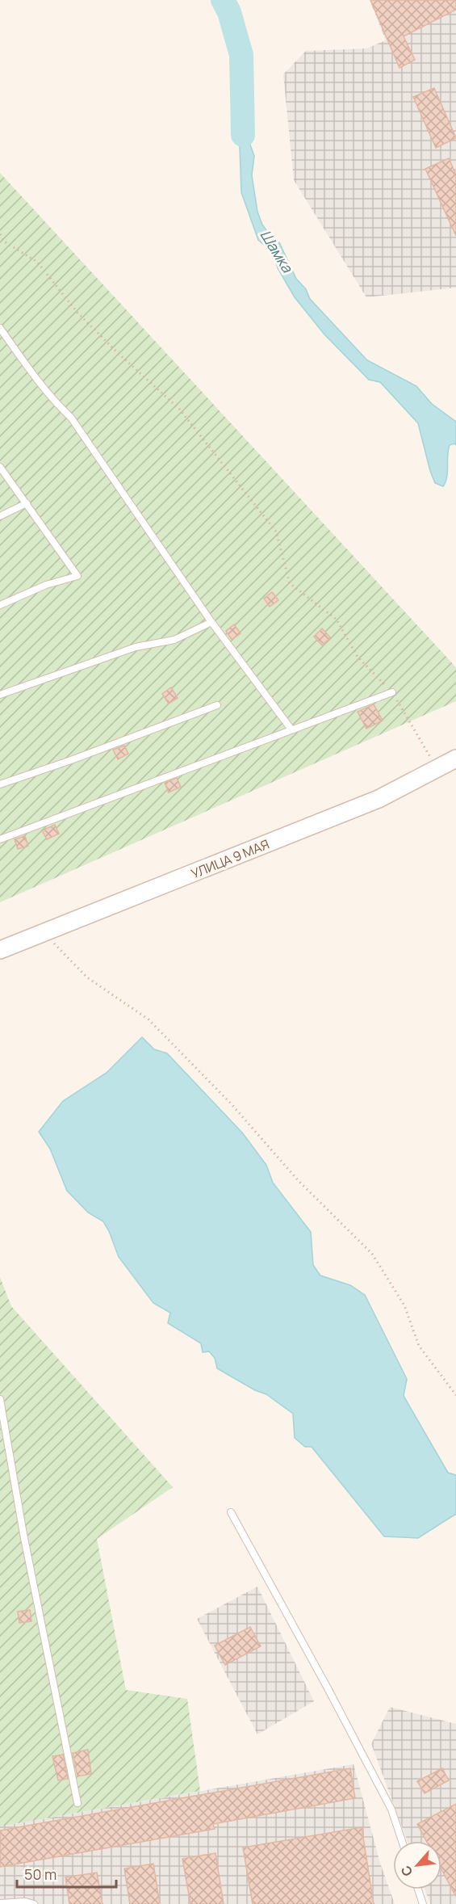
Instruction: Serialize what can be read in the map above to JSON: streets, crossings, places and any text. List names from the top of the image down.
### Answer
{
  "streets": {
    "main road": ["УЛИЦА 9 МАЯ"]
  },
  "water": ["Шамка"],
  "scale_bar": "50 m",
  "north": "bottom left"
}
